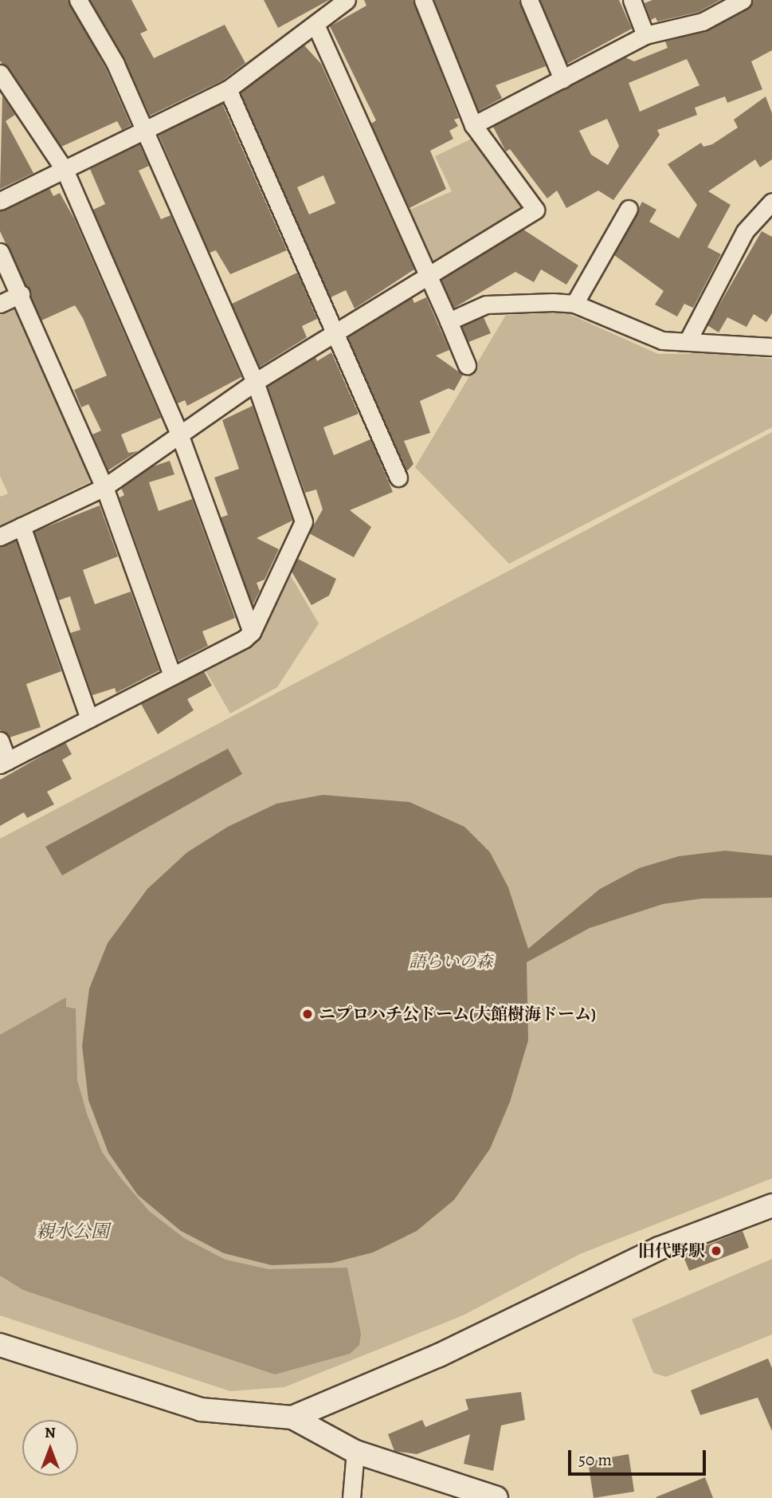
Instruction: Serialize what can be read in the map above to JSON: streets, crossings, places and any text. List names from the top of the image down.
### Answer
{
  "water": ["親水公園"],
  "parks": ["語らいの森"],
  "places": ["ニプロハチ公ドーム(大館樹海ドーム)", "旧代野駅"],
  "scale_bar": "50 m",
  "north": "top"
}
